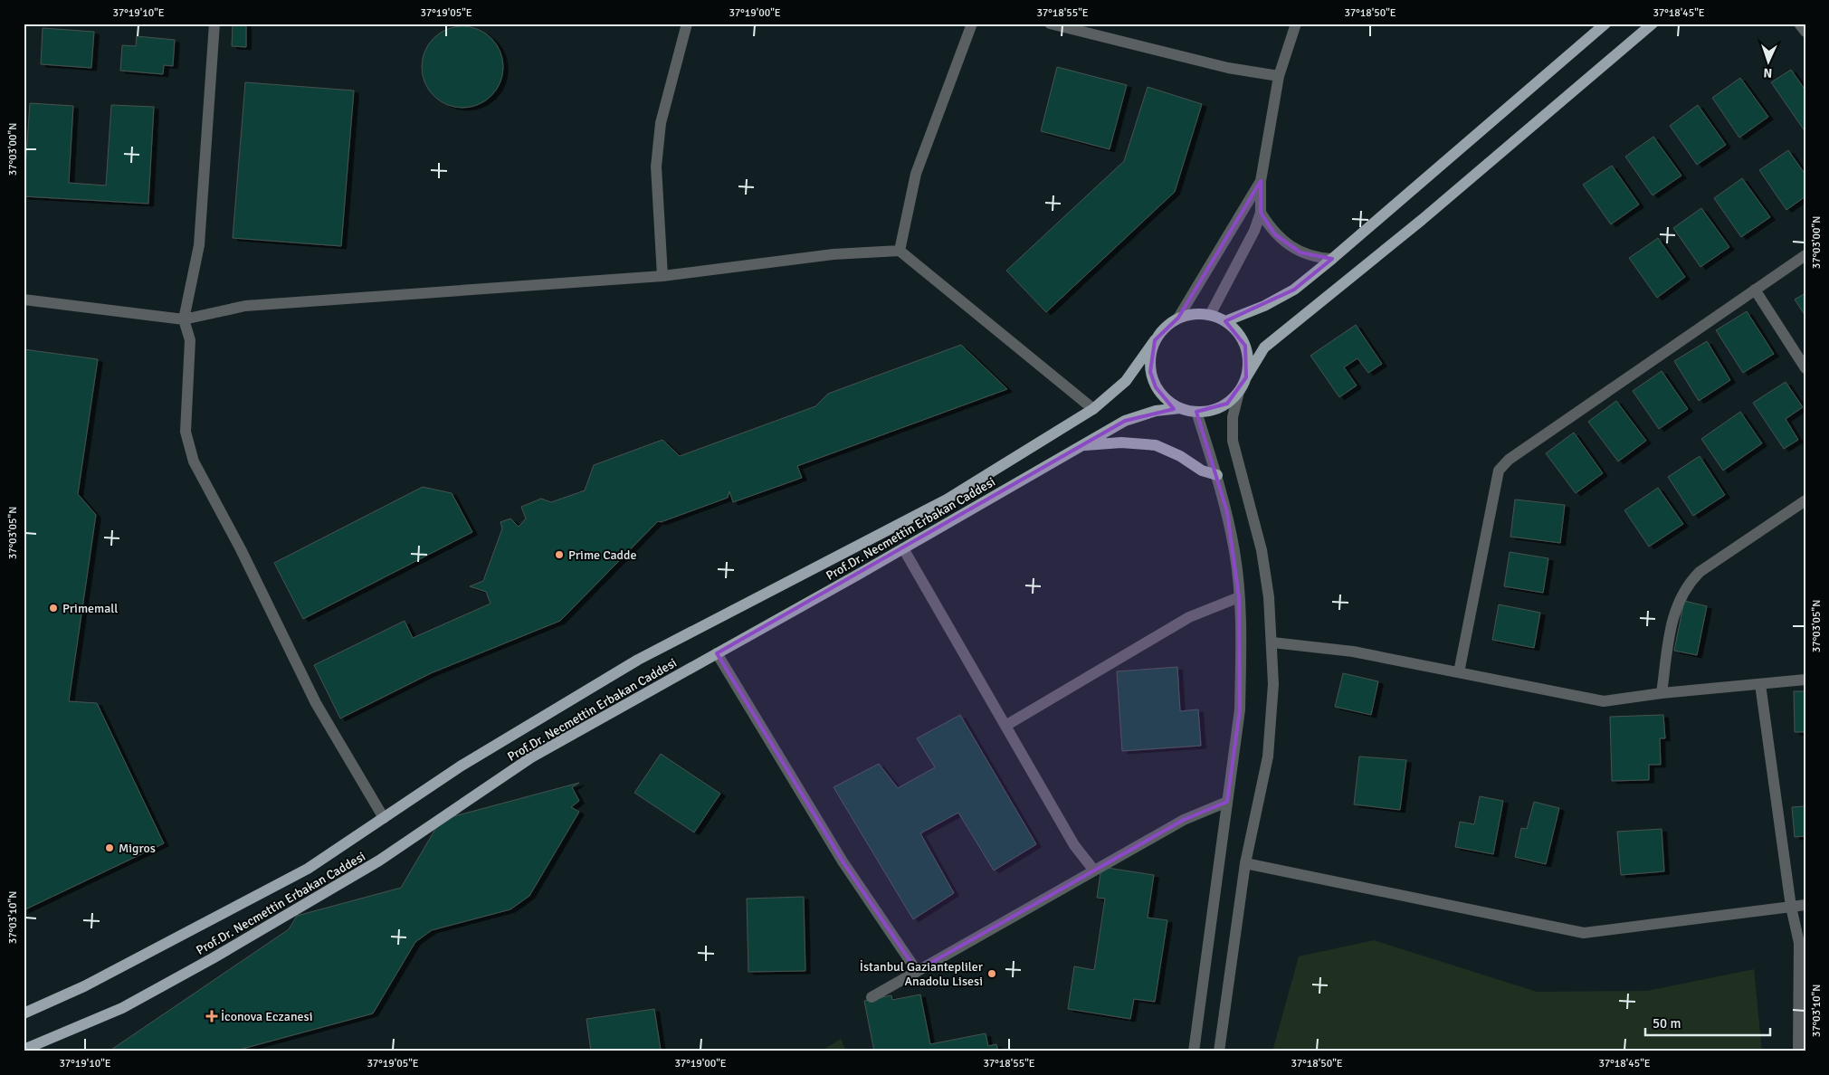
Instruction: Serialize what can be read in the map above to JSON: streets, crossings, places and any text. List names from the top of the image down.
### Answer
{
  "streets": {
    "main road": ["Prof.Dr. Necmettin Erbakan Caddesi"]
  },
  "places": {
    "other": [
      "Prime Cadde",
      "Primemall",
      "Migros",
      "İstanbul Gaziantepliler Anadolu Lisesi"
    ],
    "health": ["İconova Eczanesi"]
  },
  "scale_bar": "50 m",
  "north": "bottom",
  "coordinates": [
    "37°19'10\"E",
    "37°19'05\"E",
    "37°19'00\"E",
    "37°18'55\"E",
    "37°18'50\"E",
    "37°18'45\"E",
    "37°03'00\"N",
    "37°03'05\"N",
    "37°03'10\"N"
  ]
}
